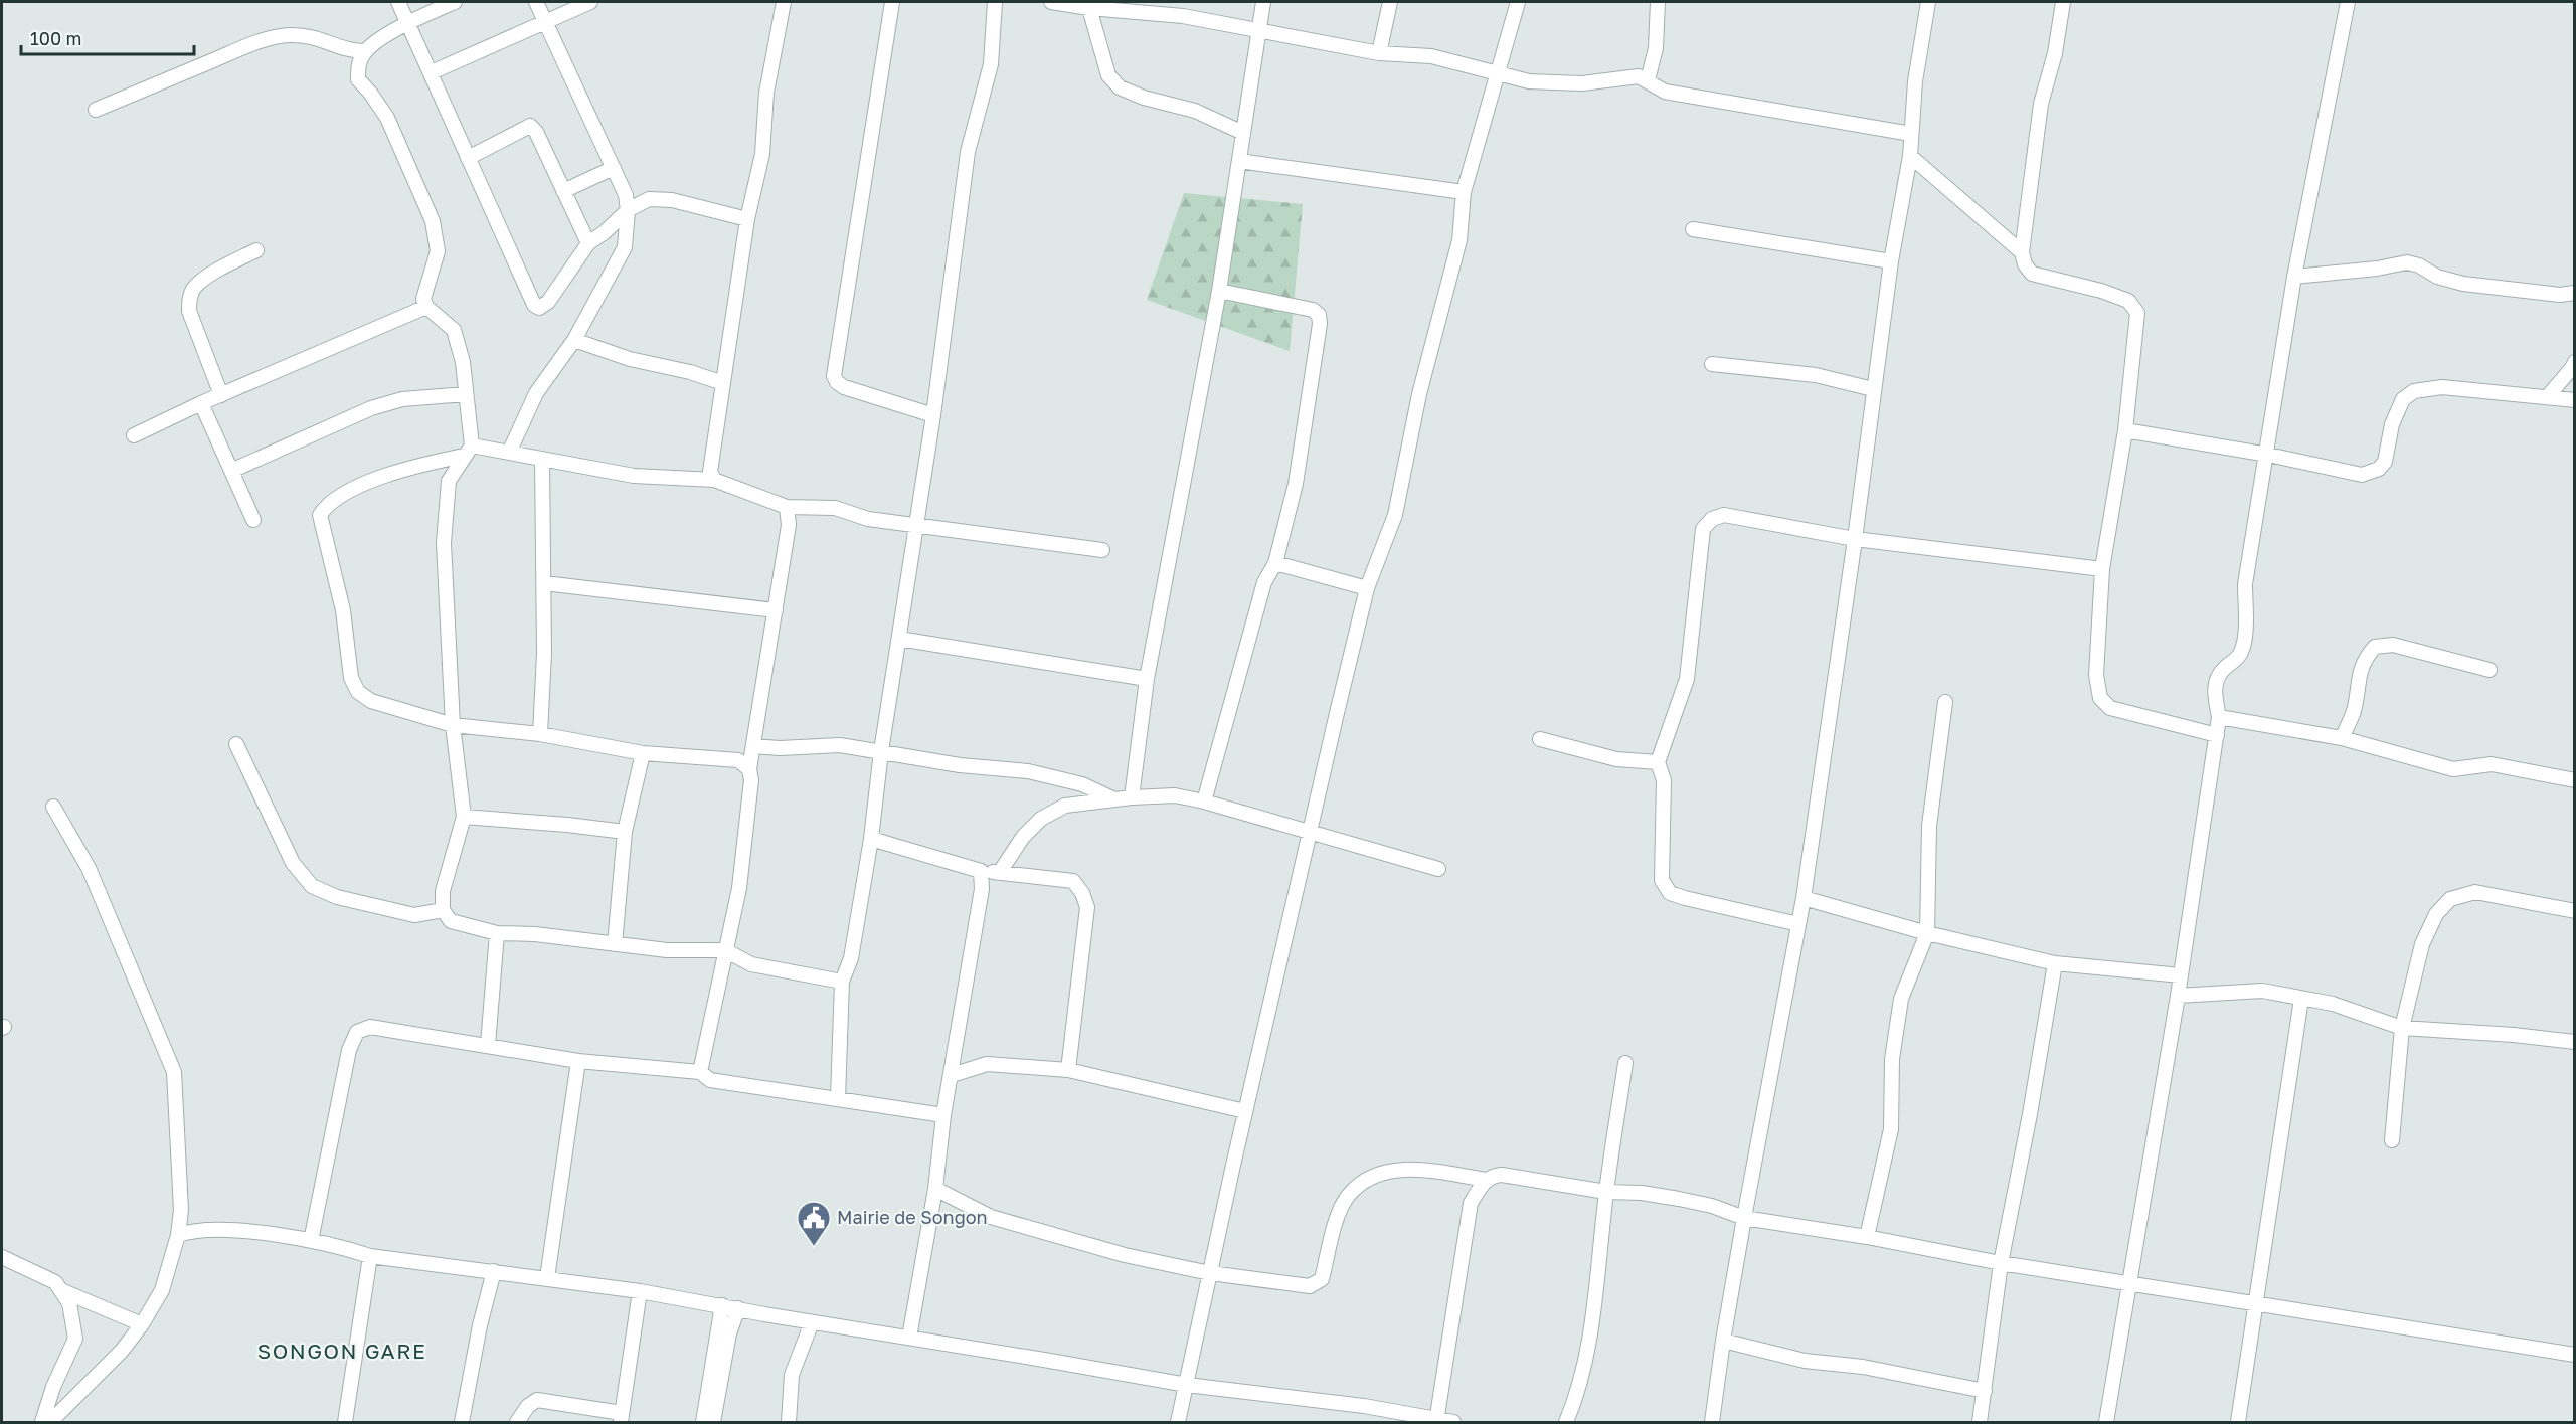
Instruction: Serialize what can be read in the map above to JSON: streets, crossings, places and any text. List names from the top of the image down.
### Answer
{
  "districts": ["SONGON GARE"],
  "places": {
    "public building": ["Mairie de Songon"]
  },
  "scale_bar": "100 m"
}
